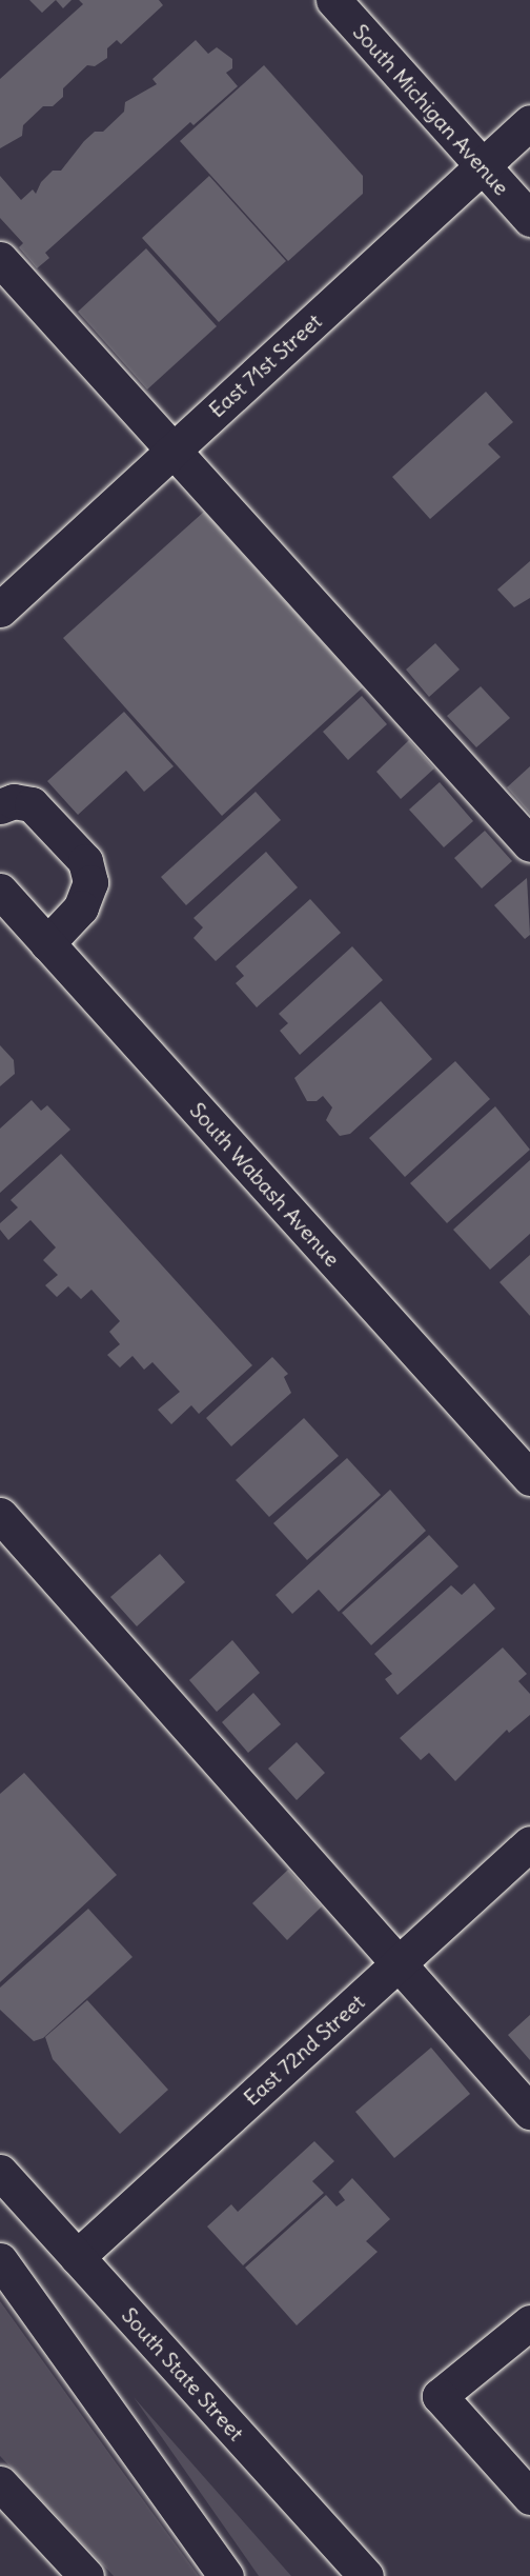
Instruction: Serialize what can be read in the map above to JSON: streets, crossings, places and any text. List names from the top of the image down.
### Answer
{
  "streets": {
    "main road": [
      "South Michigan Avenue",
      "East 71st Street",
      "South Wabash Avenue",
      "East 72nd Street",
      "South State Street"
    ]
  },
  "crossings": [
    ["South Michigan Avenue", "East 71st Street"],
    ["East 72nd Street", "South State Street"]
  ]
}
